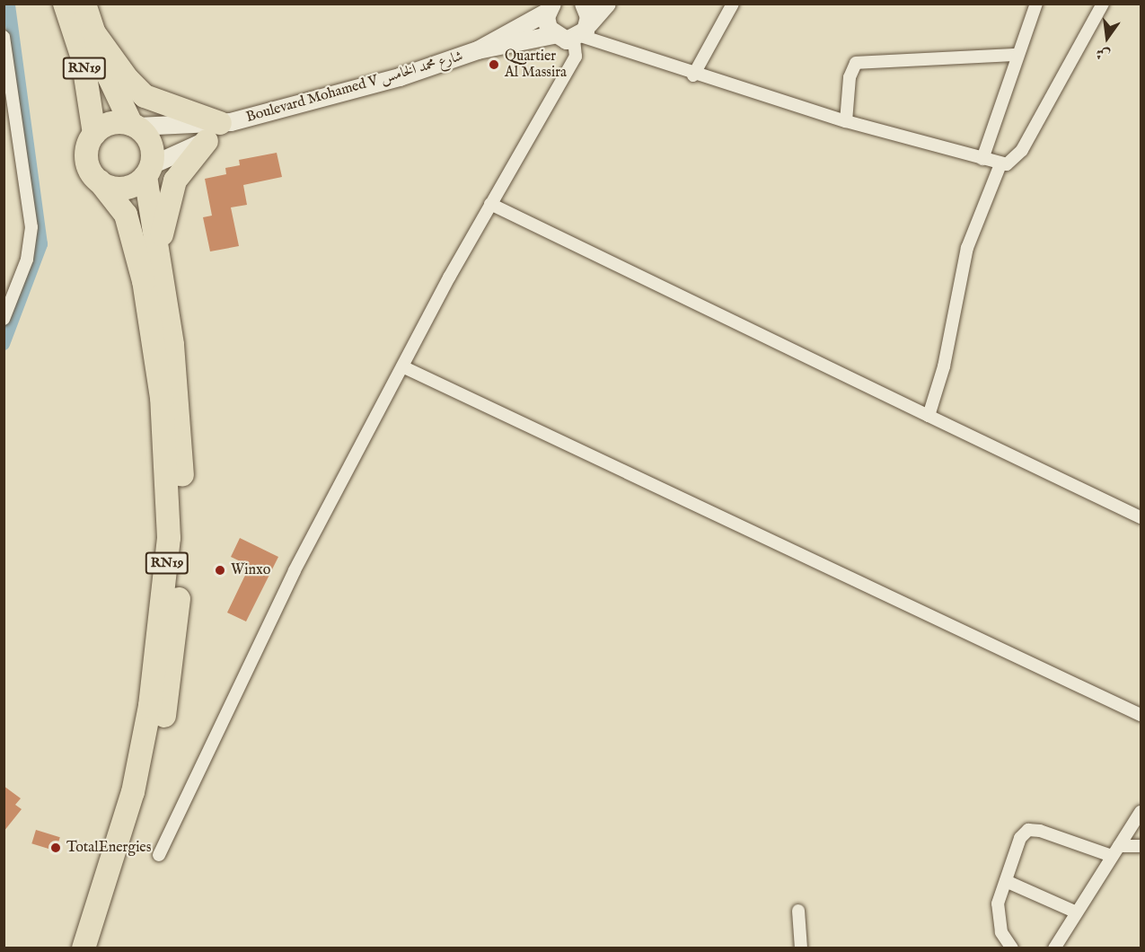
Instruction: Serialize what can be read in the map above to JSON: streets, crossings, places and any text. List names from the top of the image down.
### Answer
{
  "streets": {
    "highway": ["RN19"],
    "street": ["Boulevard Mohamed V شارع محمد الخامس"]
  },
  "places": ["Quartier Al Massira", "Winxo", "TotalEnergies"],
  "north": "bottom"
}
